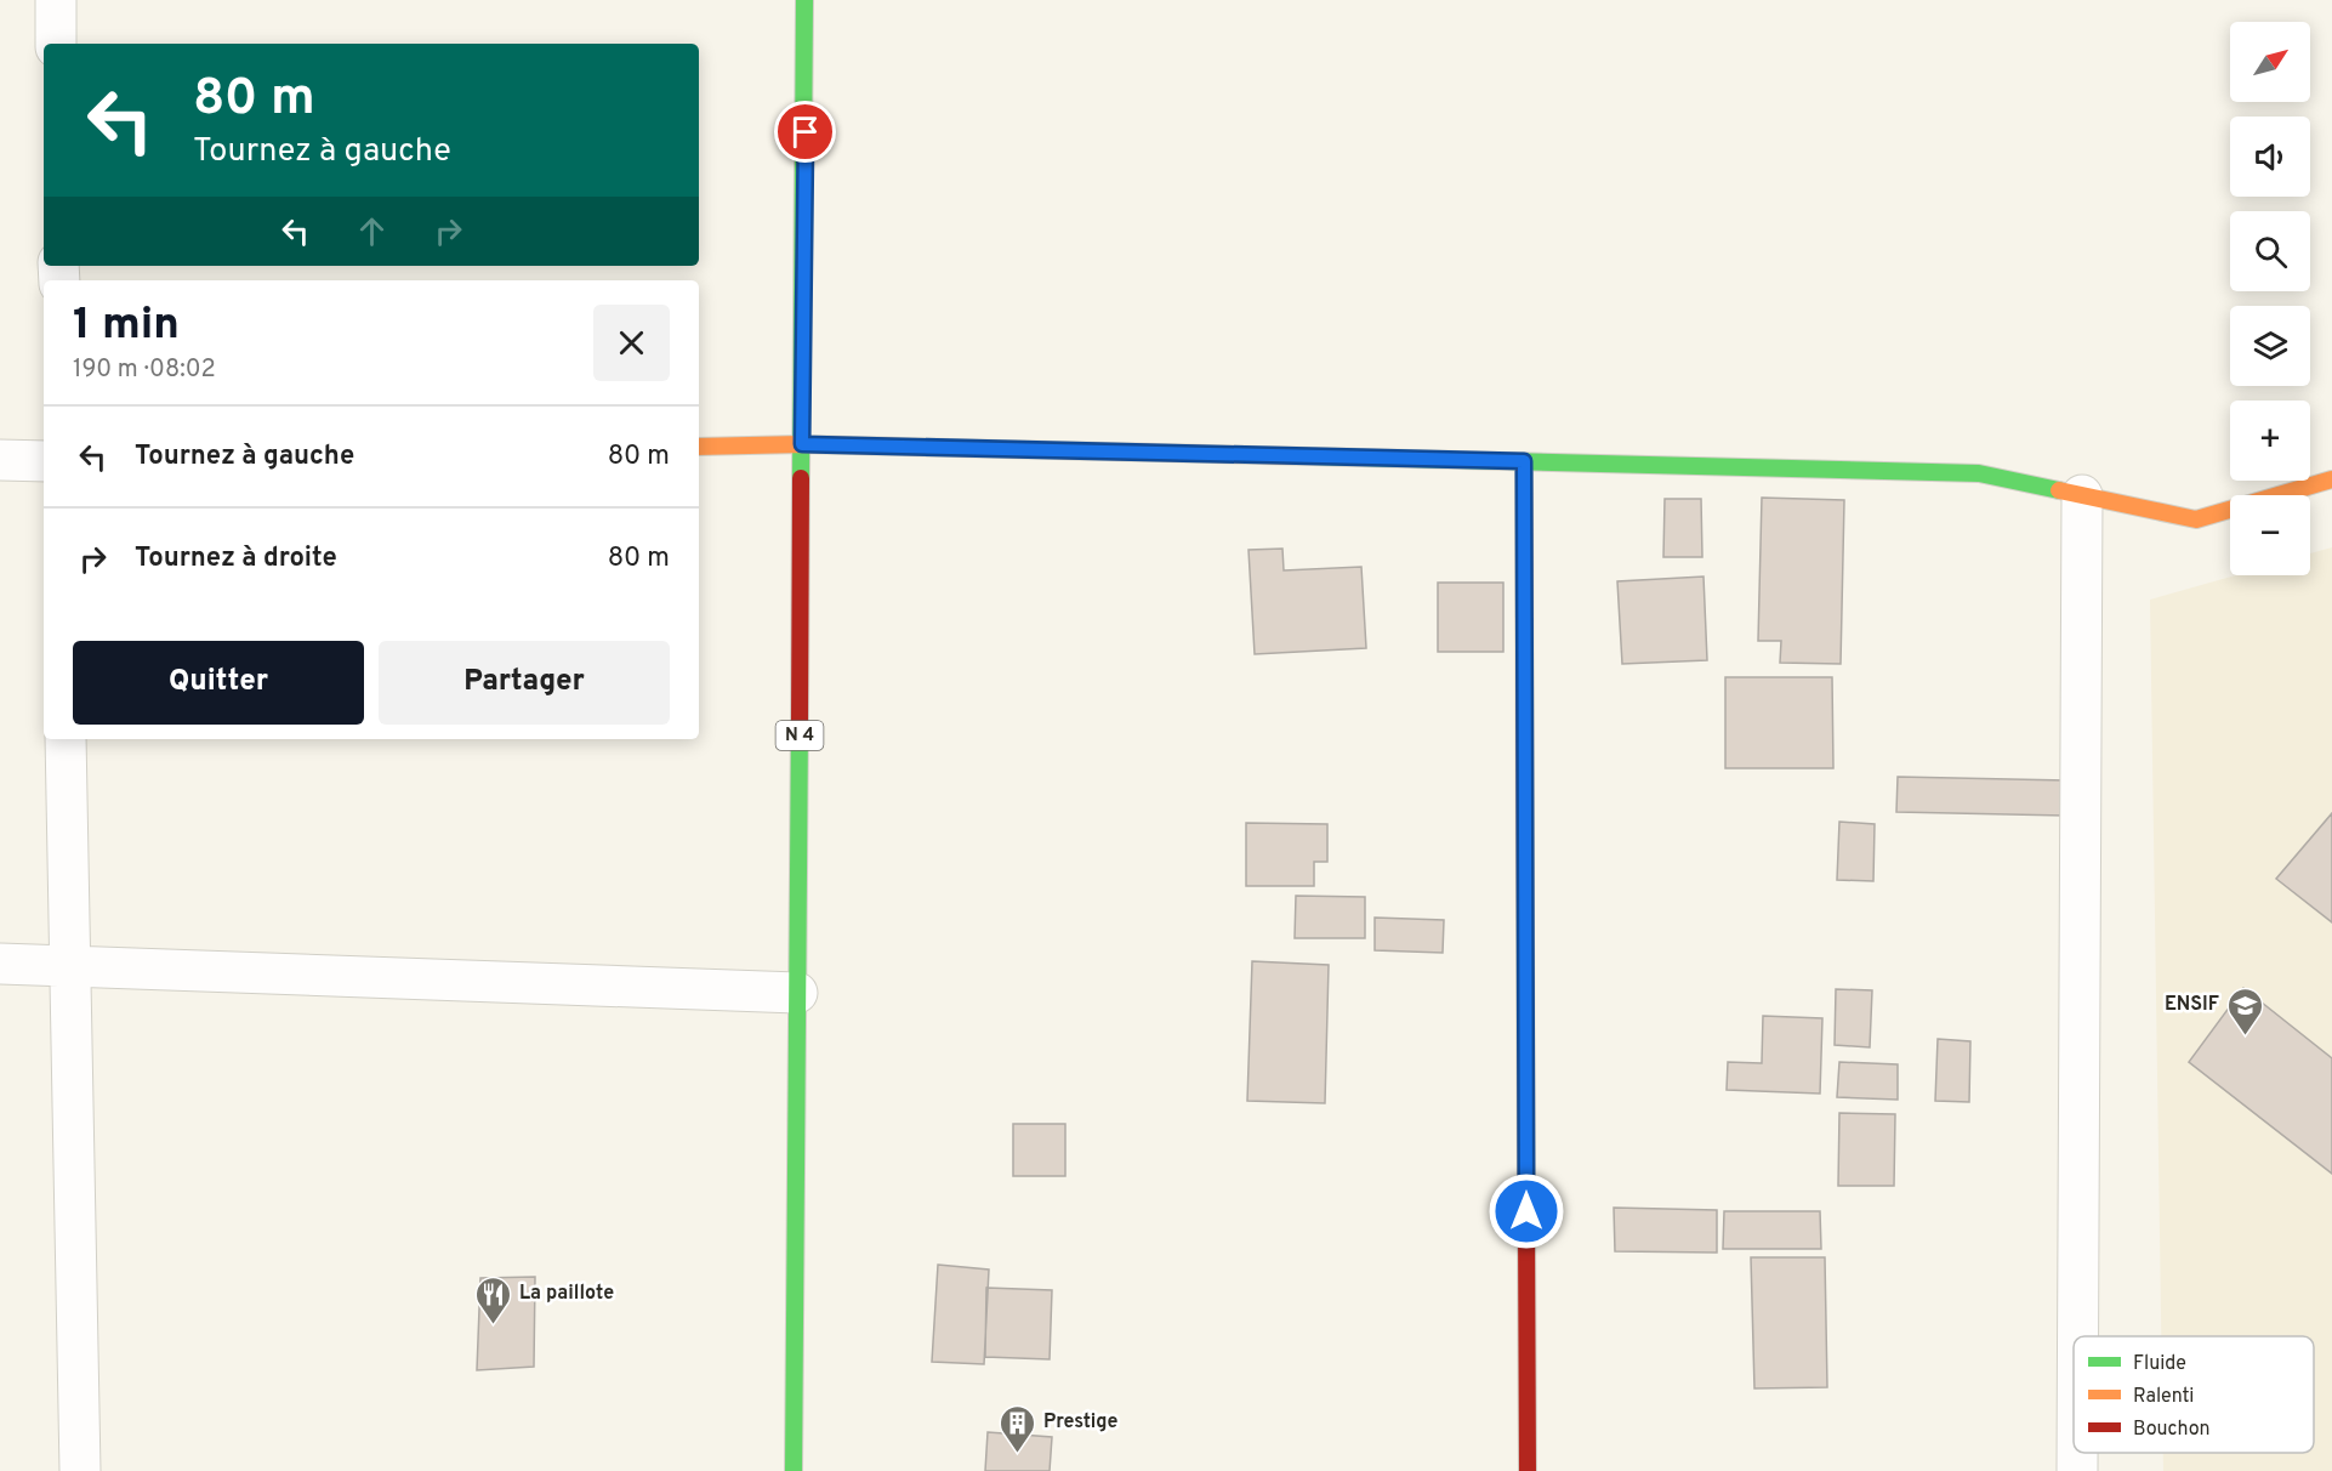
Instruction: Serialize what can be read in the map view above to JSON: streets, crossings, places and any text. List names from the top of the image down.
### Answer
{
  "streets": {
    "main road": ["N 4"]
  },
  "places": {
    "school or university": ["ENSIF"],
    "restaurant": ["La paillote"],
    "building": ["Prestige"]
  },
  "legend": ["Fluide", "Ralenti", "Bouchon"],
  "north": "top right",
  "page": {
    "map_buttons": ["+", "−"],
    "turn": ["80 m", "Tournez à gauche"],
    "heading": ["1 min", "190 m · 08:02"],
    "list": [
      {
        "name": "Tournez à gauche",
        "value": "80 m"
      },
      {
        "name": "Tournez à droite",
        "value": "80 m"
      }
    ],
    "buttons": ["Quitter", "Partager"]
  }
}
